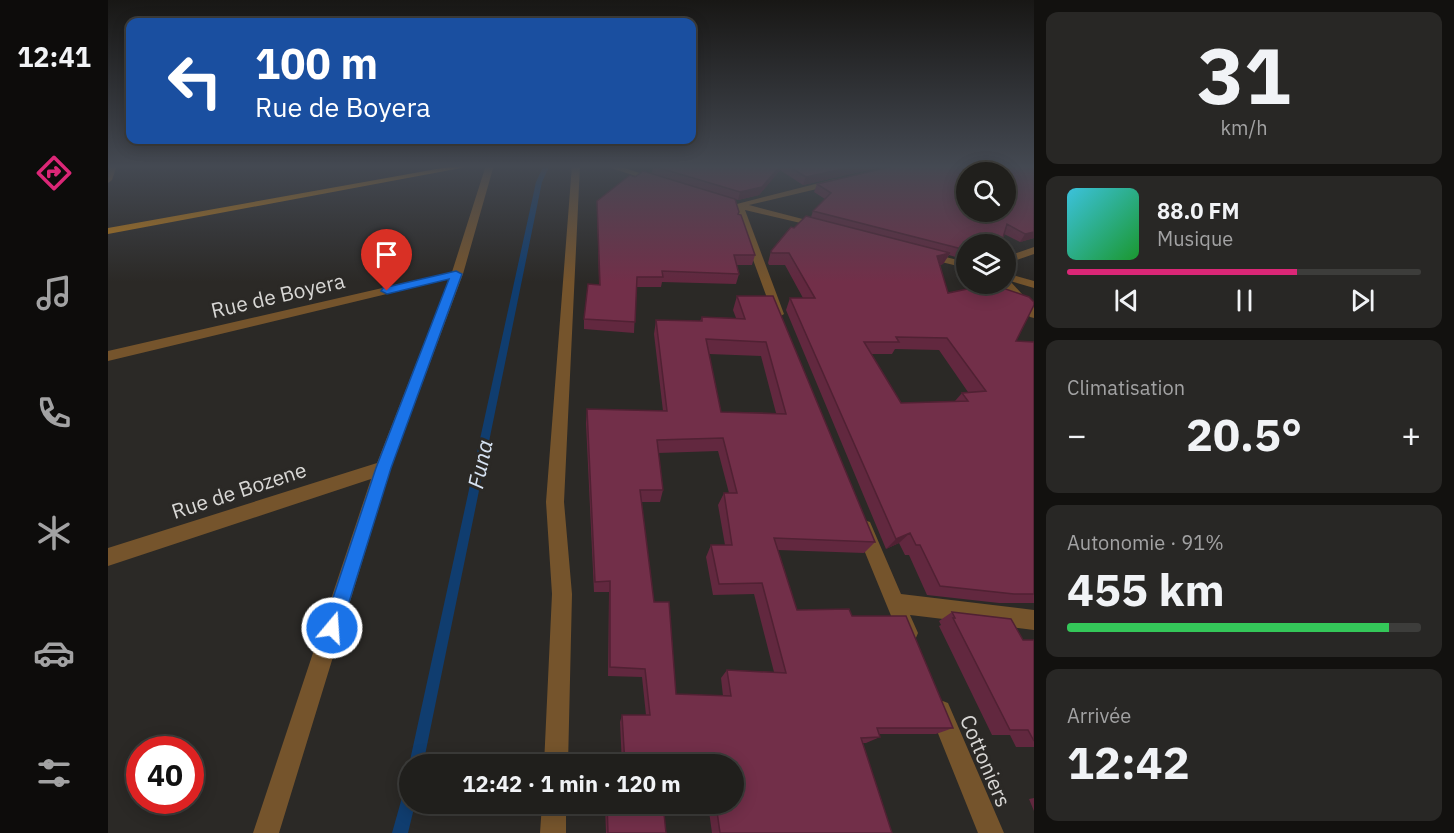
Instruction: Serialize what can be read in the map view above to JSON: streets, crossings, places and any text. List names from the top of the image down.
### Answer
{
  "streets": {
    "street": ["Rue de Boyera", "Rue de Bozene", "Cottoniers"]
  },
  "water": ["Funa"],
  "page": {
    "tabs": "12:41",
    "tile": [
      ["31", "km/h"],
      "Climatisation",
      ["Autonomie · 91%", "455 km"],
      ["Arrivée", "12:42"]
    ],
    "turn": ["100 m", "Rue de Boyera"],
    "song": ["88.0 FM", "Musique"],
    "heat": ["−", "20.5°", "+"],
    "limit": "40",
    "trip": "12:42 · 1 min · 120 m"
  }
}
